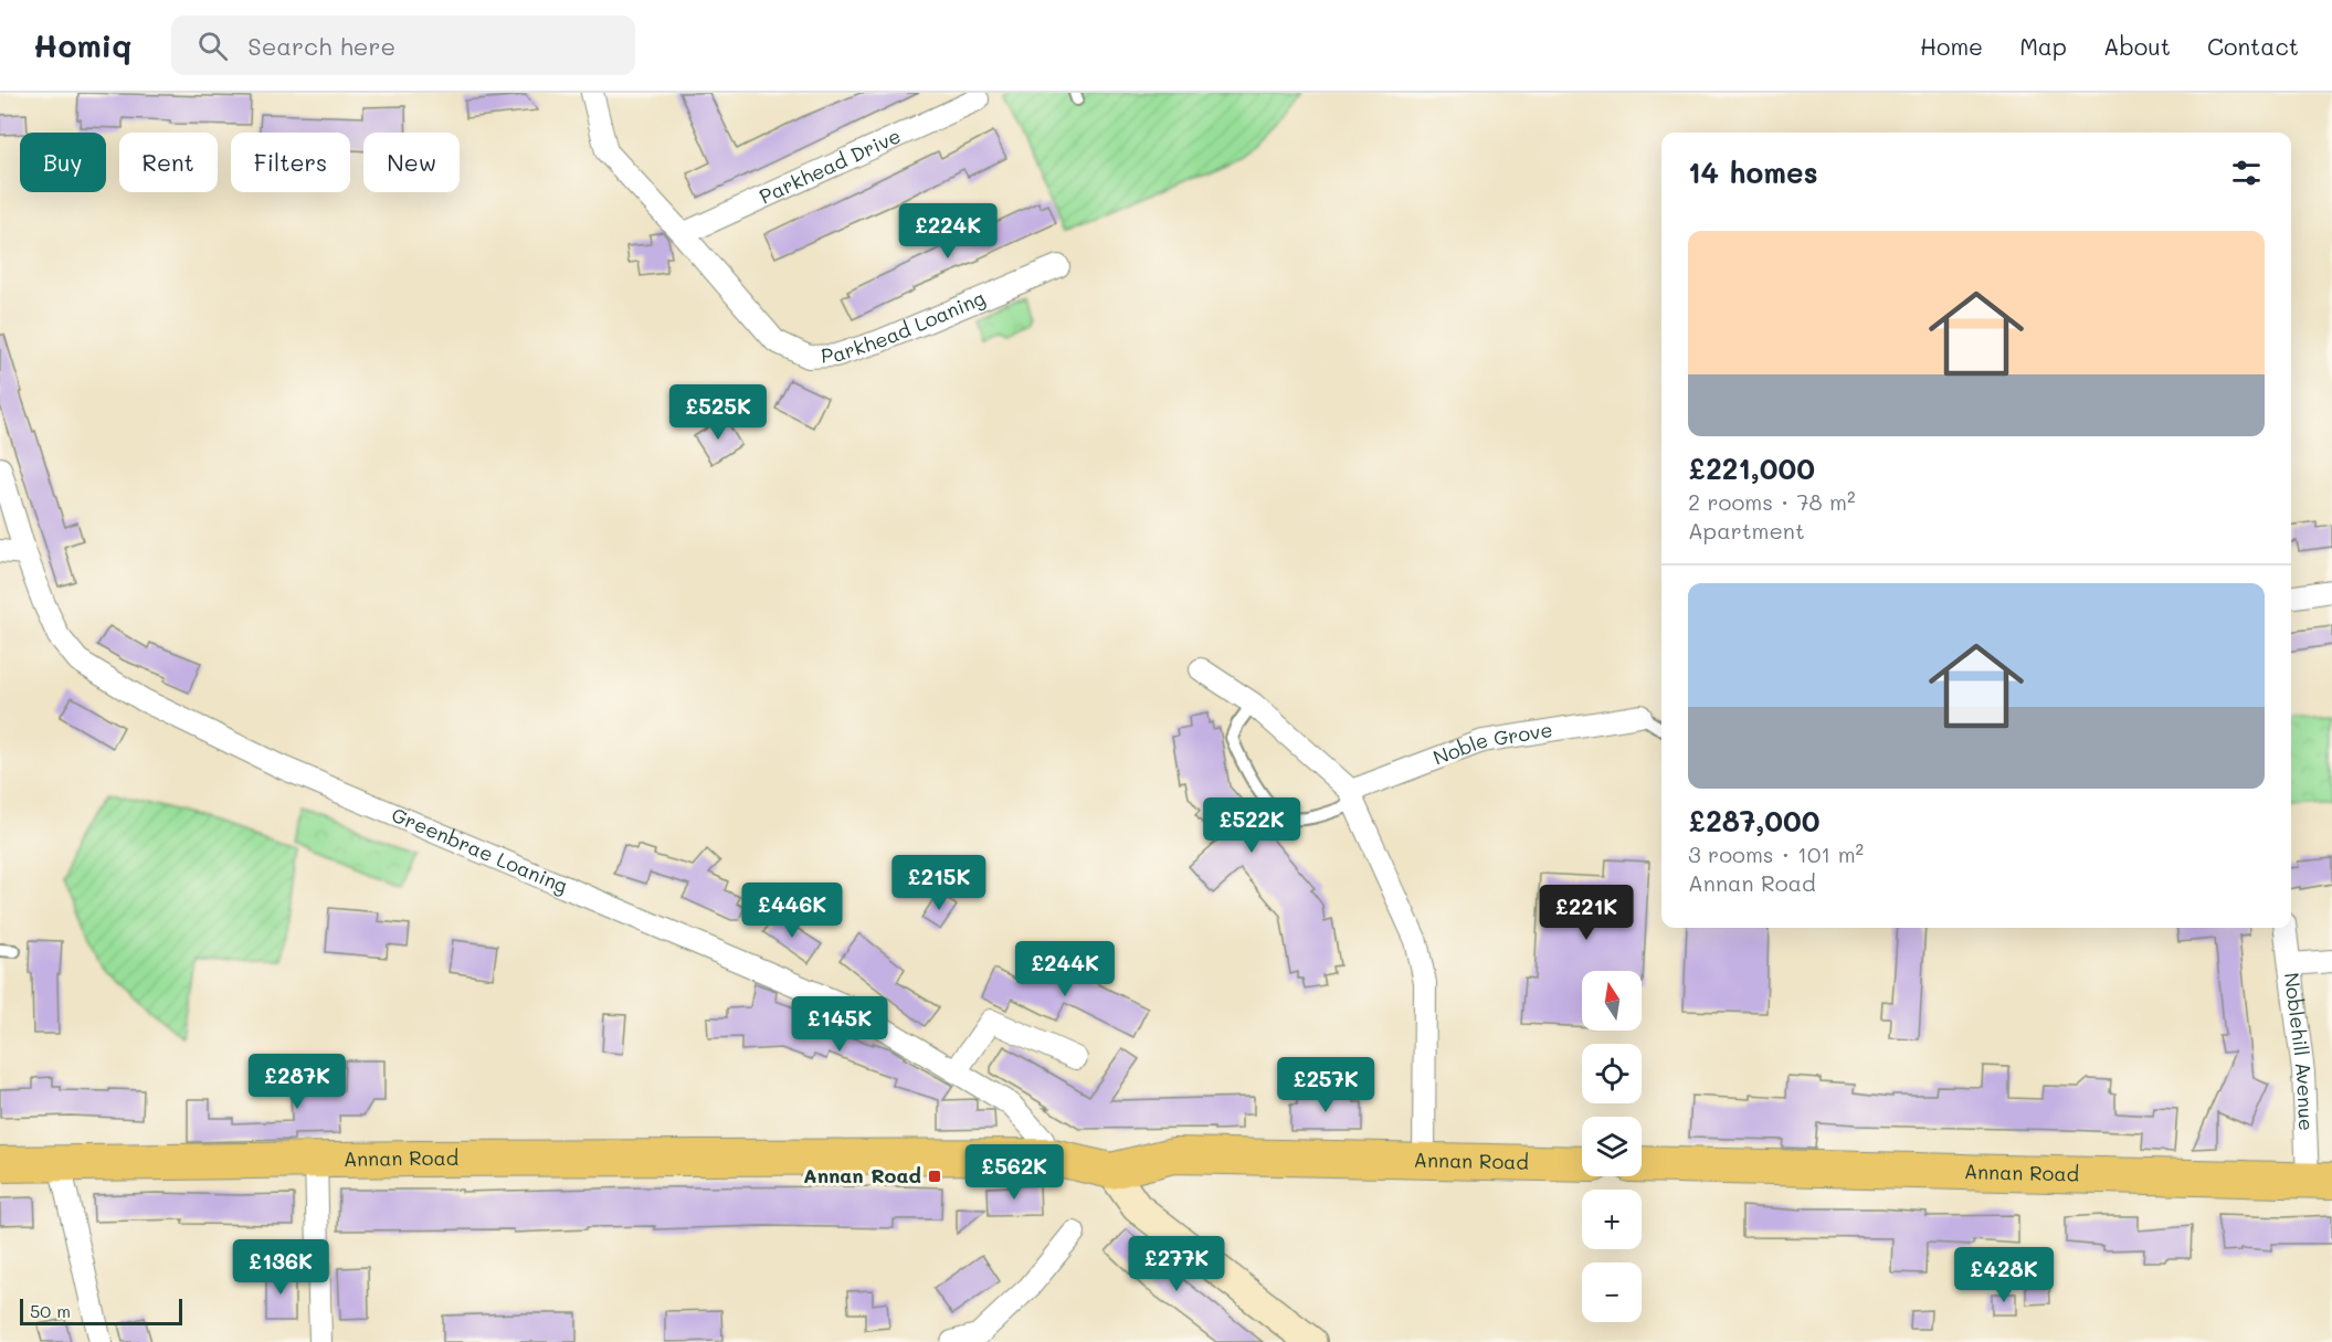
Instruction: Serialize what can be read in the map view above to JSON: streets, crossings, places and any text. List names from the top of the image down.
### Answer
{
  "streets": {
    "main road": ["Annan Road"],
    "street": [
      "Parkhead Drive",
      "Parkhead Loaning",
      "Noble Grove",
      "Greenbrae Loaning",
      "Noblehill Avenue"
    ]
  },
  "crossings": [
    ["Parkhead Drive", "Parkhead Loaning"],
    ["Greenbrae Loaning", "Annan Road"],
    ["Noblehill Avenue", "Annan Road"]
  ],
  "places": {
    "transit": ["Annan Road"]
  },
  "scale_bar": "50 m",
  "north": "top",
  "page": {
    "header": "Homiq",
    "search": "Search here",
    "nav": [
      "Home",
      "Map",
      "About",
      "Contact"
    ],
    "chip": [
      "Buy",
      "Rent",
      "Filters",
      "New"
    ],
    "heading": "14 homes",
    "price": [
      "£224K",
      "£525K",
      "£522K",
      "£215K",
      "£446K",
      "£221K",
      "£244K",
      "£145K",
      "£287K",
      "£257K",
      "£562K",
      "£277K",
      "£136K",
      "£428K"
    ],
    "list": [
      {
        "name": "£221,000",
        "note": "2 rooms · 78 m² · Apartment"
      },
      {
        "name": "£287,000",
        "note": "3 rooms · 101 m² · Annan Road"
      }
    ],
    "map_buttons": ["+", "−"],
    "scale": "50 m"
  }
}
